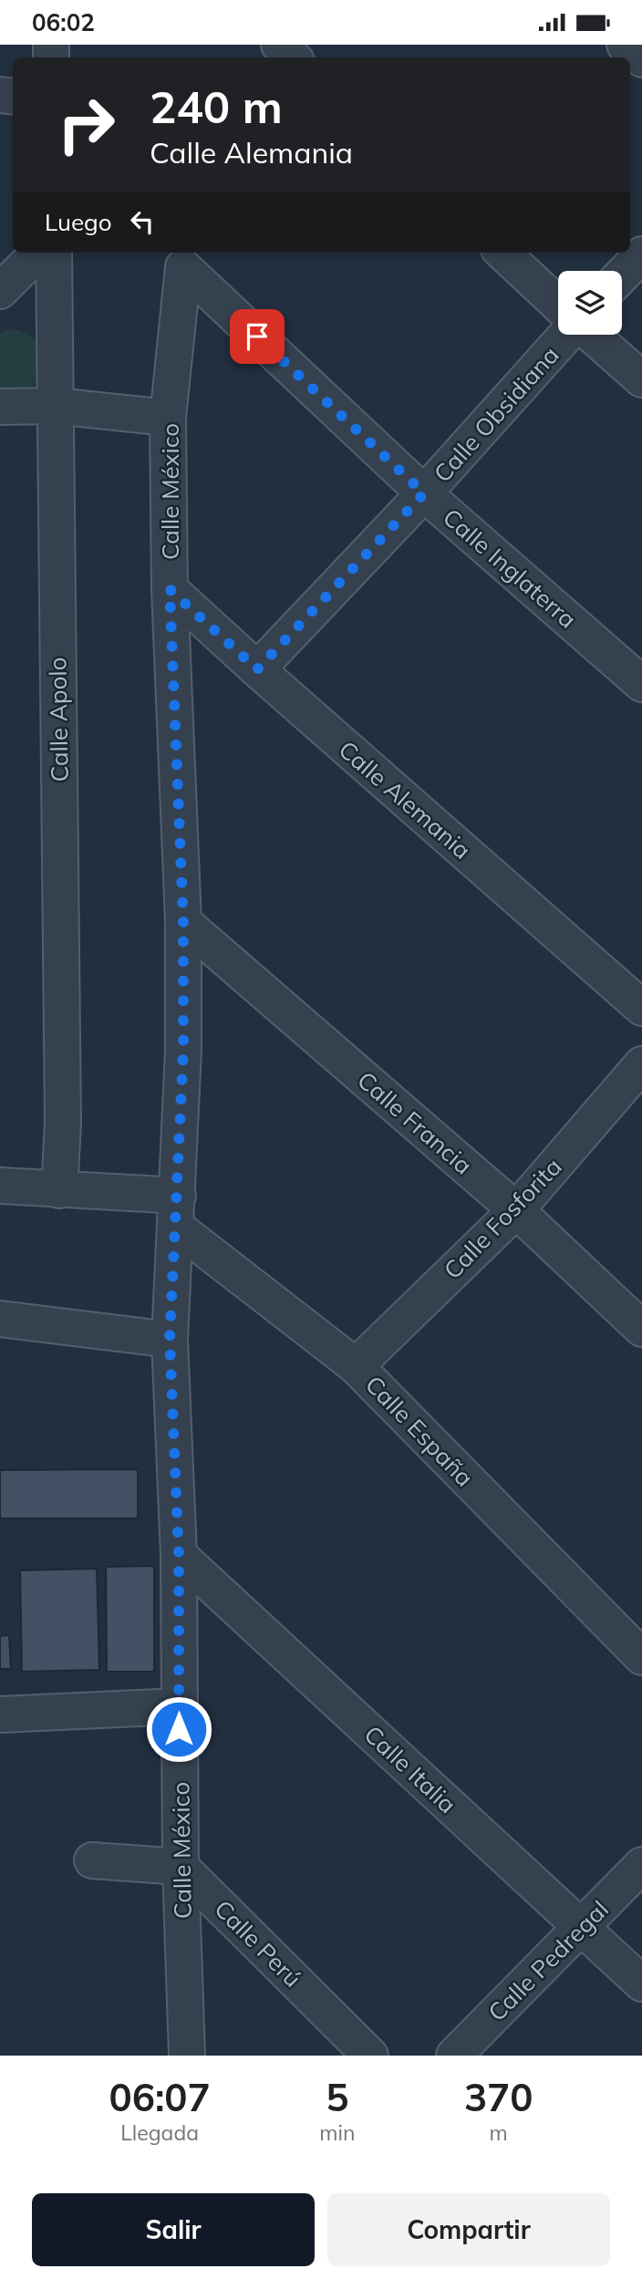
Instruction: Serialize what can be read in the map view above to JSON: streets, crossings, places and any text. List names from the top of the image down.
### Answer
{
  "streets": {
    "street": [
      "Calle Obsidiana",
      "Calle México",
      "Calle Inglaterra",
      "Calle Apolo",
      "Calle Alemania",
      "Calle Francia",
      "Calle Fosforita",
      "Calle España",
      "Calle Italia",
      "Calle Perú",
      "Calle Pedregal"
    ]
  },
  "crossings": [
    ["Calle Obsidiana", "Calle Inglaterra"],
    ["Calle Obsidiana", "Calle Alemania"],
    ["Calle México", "Calle Inglaterra"],
    ["Calle México", "Calle Alemania"],
    ["Calle México", "Calle Francia"],
    ["Calle México", "Calle España"],
    ["Calle México", "Calle Italia"],
    ["Calle México", "Calle Perú"],
    ["Calle Francia", "Calle Fosforita"],
    ["Calle Fosforita", "Calle España"],
    ["Calle Italia", "Calle Pedregal"]
  ],
  "page": {
    "status": "06:02",
    "turn": ["240 m", "Calle Alemania"],
    "then": "Luego",
    "eta": [
      "06:07",
      "Llegada",
      "5",
      "min",
      "370",
      "m"
    ],
    "buttons": ["Salir", "Compartir"]
  }
}
